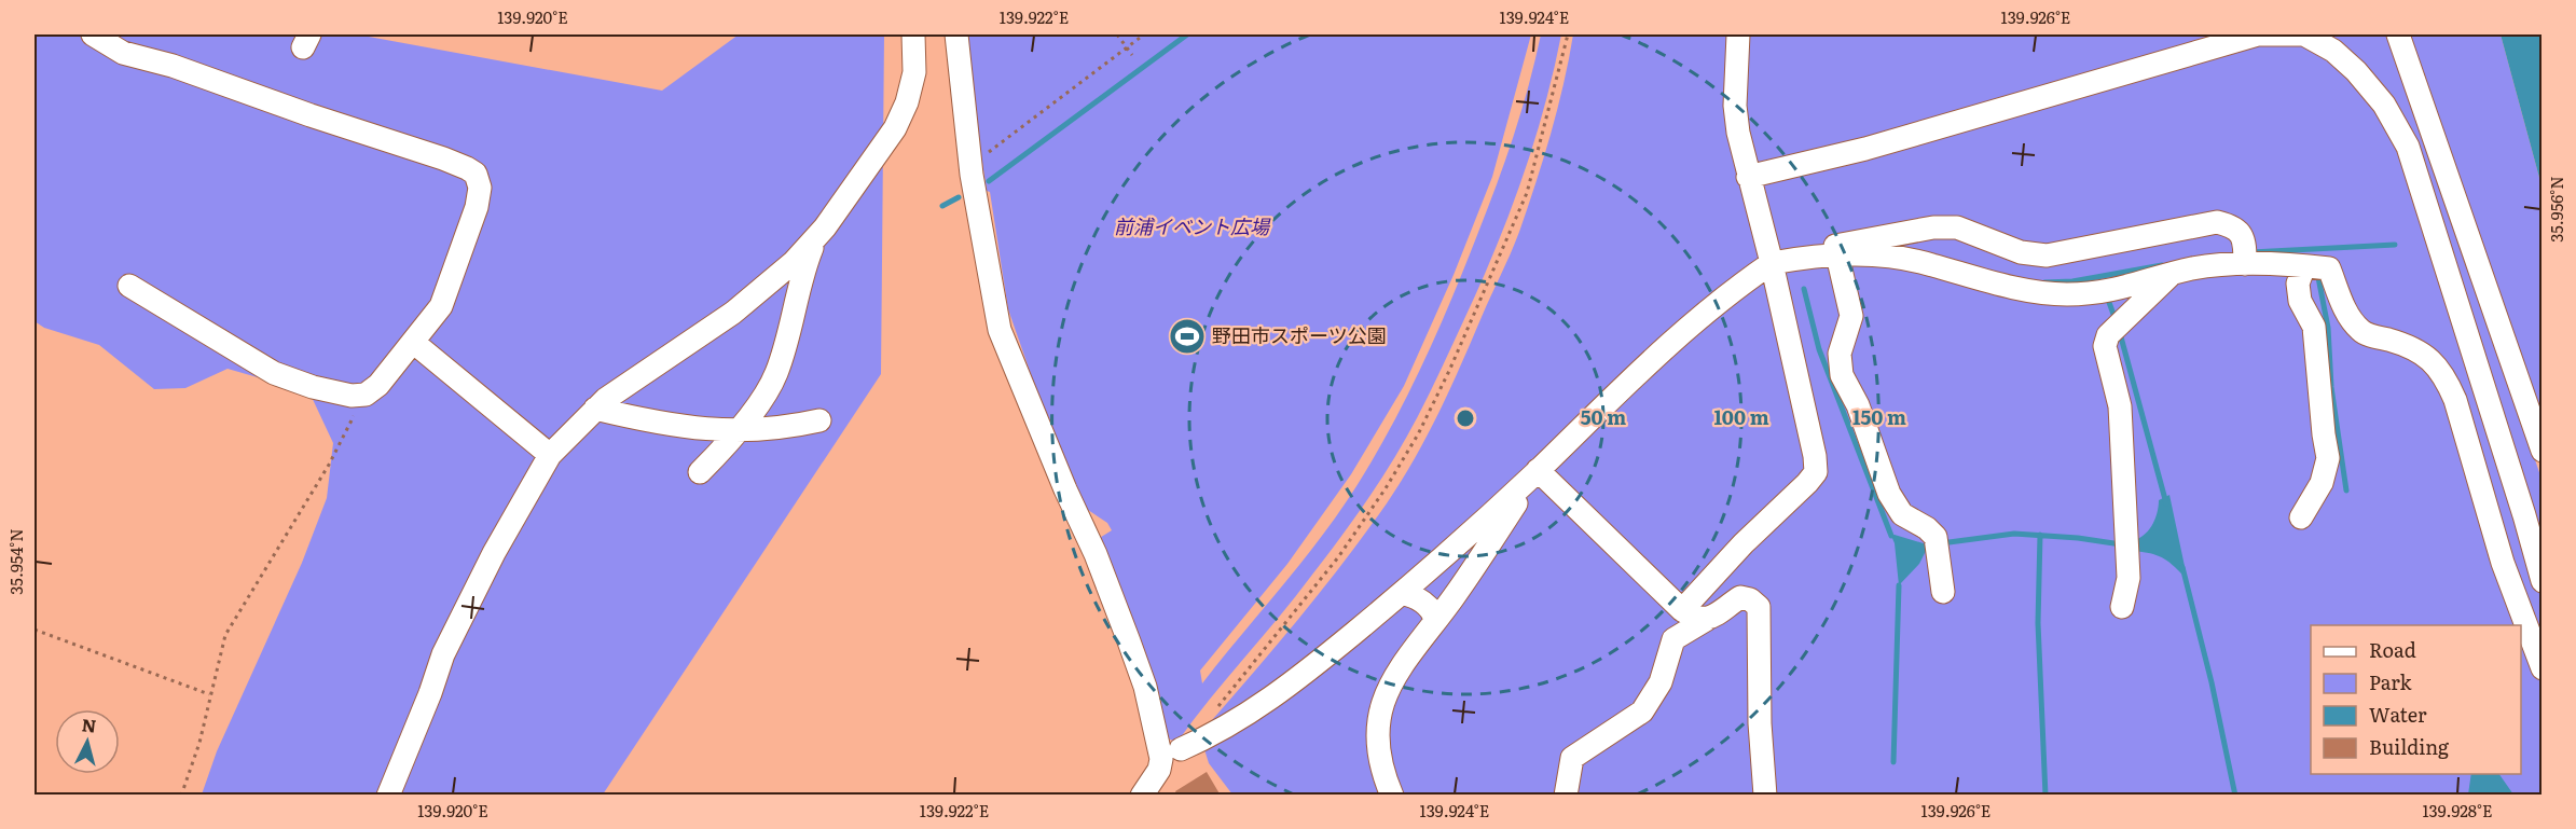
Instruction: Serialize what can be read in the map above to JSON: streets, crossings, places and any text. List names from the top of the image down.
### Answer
{
  "parks": ["前浦イベント広場"],
  "places": {
    "sports": ["野田市スポーツ公園"]
  },
  "legend": [
    "Road",
    "Park",
    "Water",
    "Building"
  ],
  "north": "top",
  "coordinates": [
    "139.920°E",
    "139.922°E",
    "139.924°E",
    "139.926°E",
    "35.956°N",
    "35.954°N",
    "139.928°E"
  ],
  "rings": ["50 m", "100 m", "150 m"]
}
